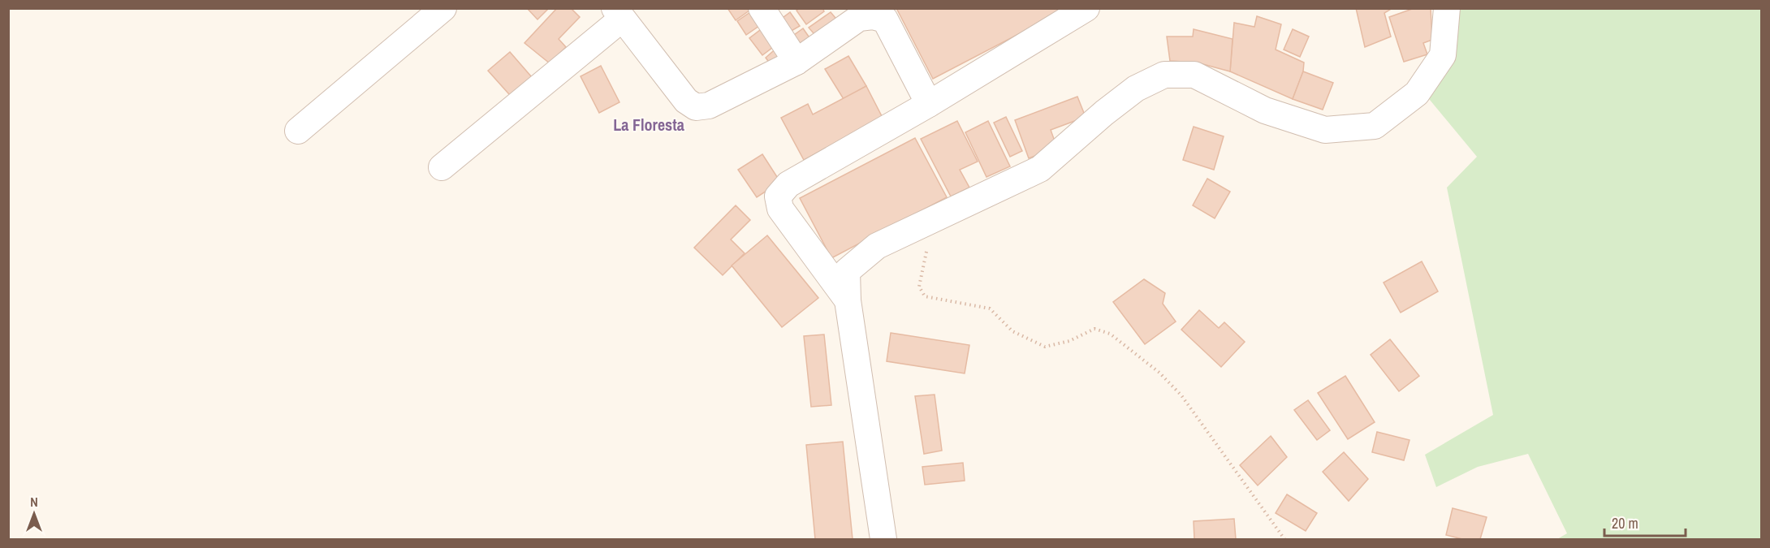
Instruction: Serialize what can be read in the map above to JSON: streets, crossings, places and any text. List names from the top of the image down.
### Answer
{
  "districts": ["La Floresta"],
  "scale_bar": "20 m",
  "north": "top"
}
